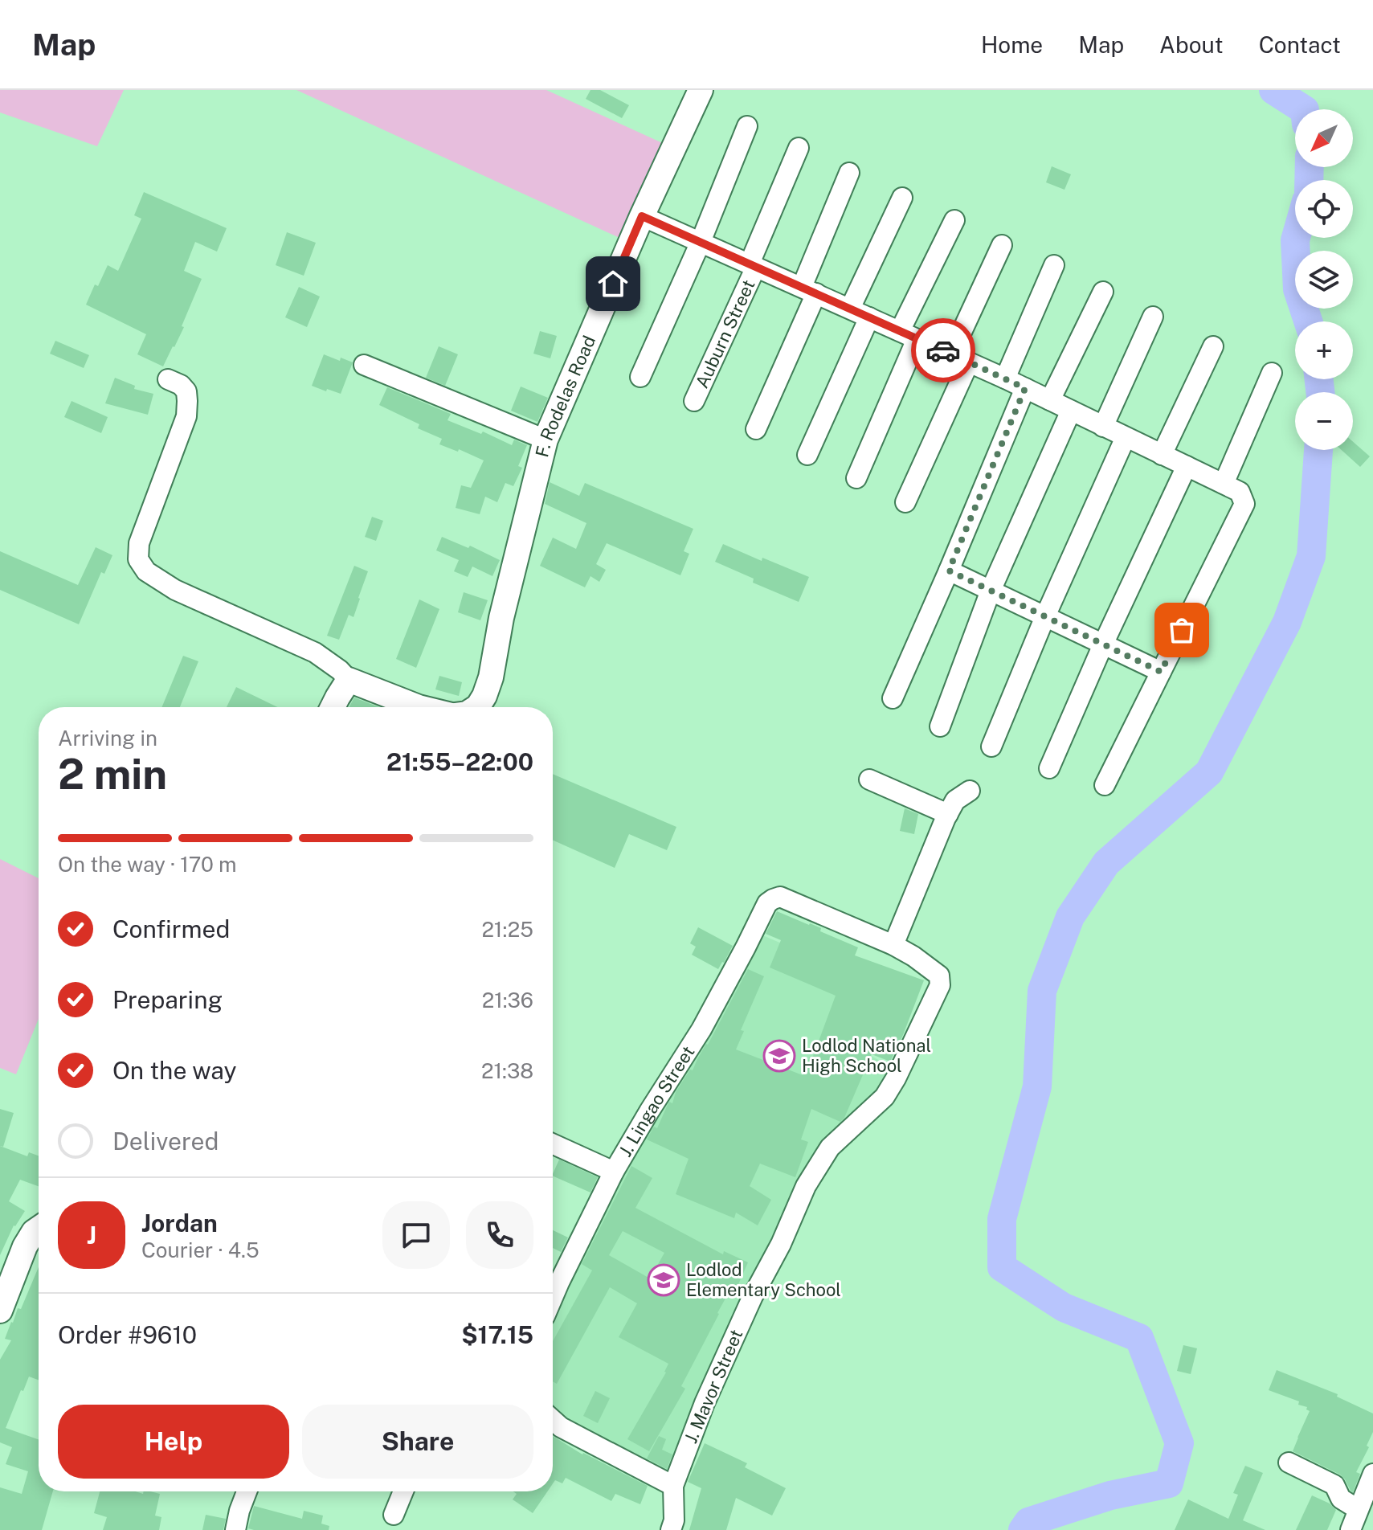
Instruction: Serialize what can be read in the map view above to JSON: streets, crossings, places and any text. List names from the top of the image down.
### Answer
{
  "streets": {
    "street": [
      "Auburn Street",
      "F. Rodelas Road",
      "J. Lingao Street",
      "J. Mavor Street"
    ]
  },
  "crossings": [
    ["J. Lingao Street", "J. Mavor Street"]
  ],
  "places": {
    "school or university": ["Lodlod National High School", "Lodlod Elementary School"]
  },
  "north": "bottom left",
  "page": {
    "header": "Map",
    "nav": [
      "Home",
      "Map",
      "About",
      "Contact"
    ],
    "map_buttons": ["+", "−"],
    "heading": ["2 min", "Arriving in", "21:55–22:00"],
    "panel": [
      "Jordan",
      "Courier · 4.5",
      "Order #9610",
      "$17.15"
    ],
    "bar": "On the way · 170 m",
    "list": [
      ["Confirmed", "21:25"],
      ["Preparing", "21:36"],
      ["On the way", "21:38"],
      "Delivered"
    ],
    "round": "J",
    "buttons": ["Help", "Share"]
  }
}
